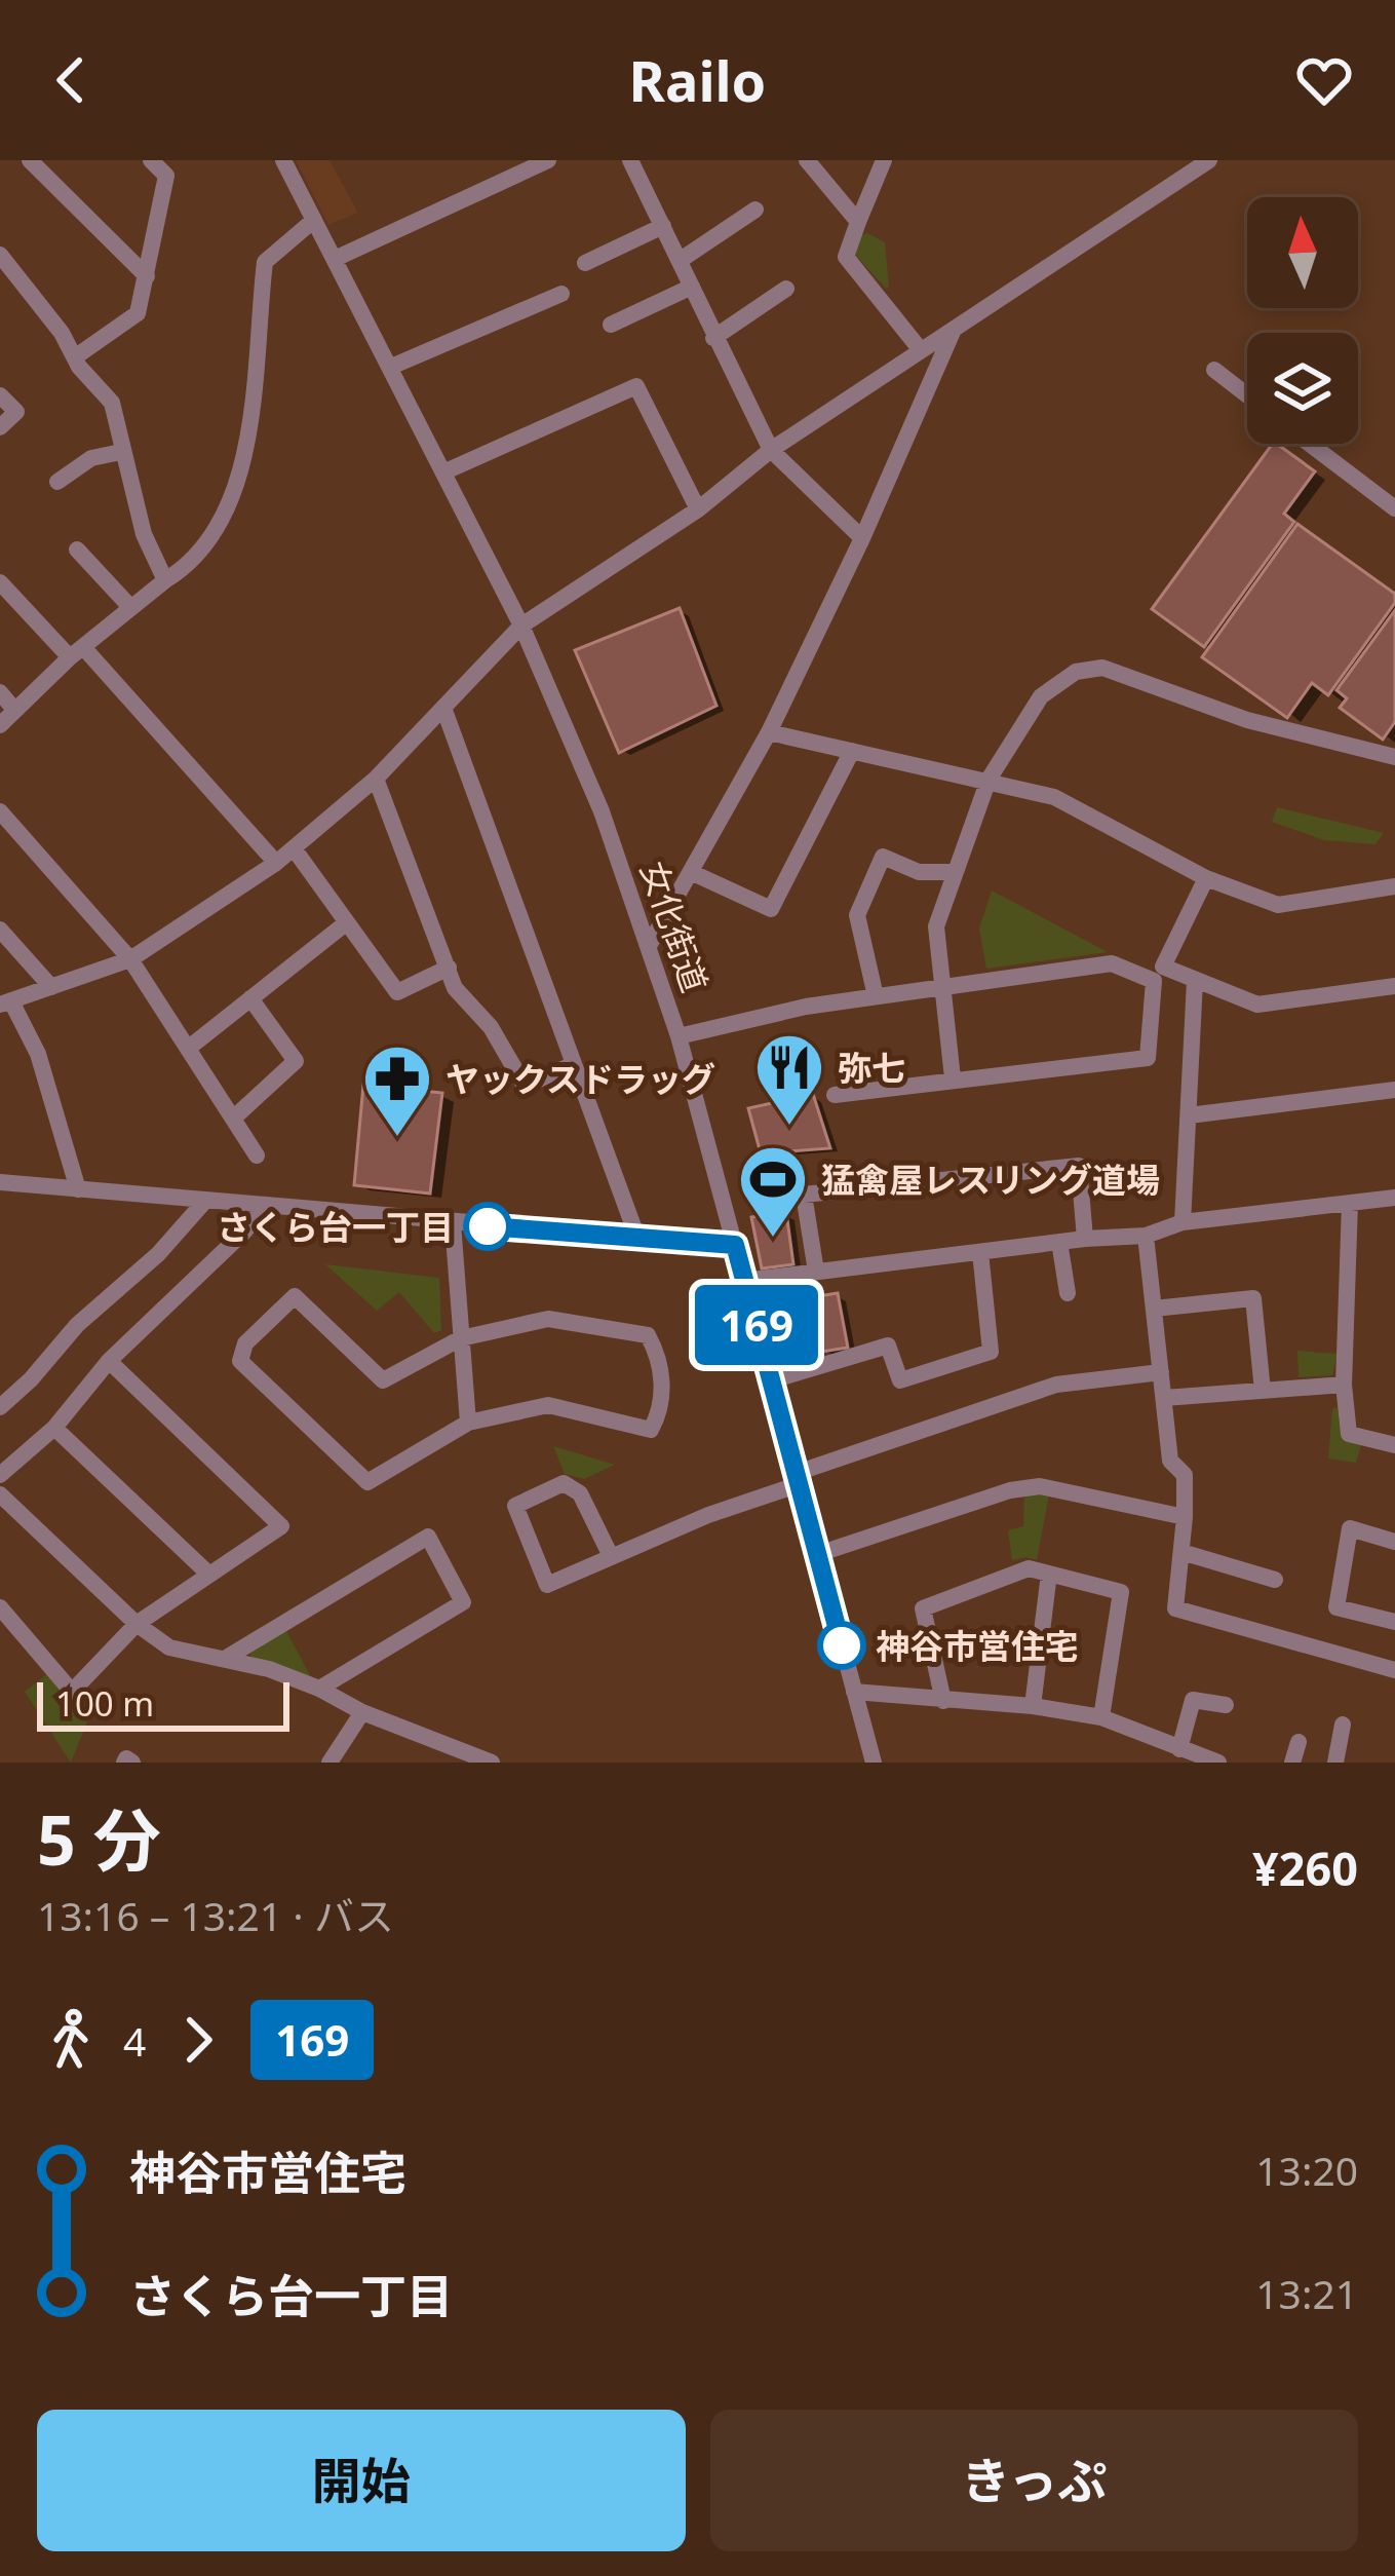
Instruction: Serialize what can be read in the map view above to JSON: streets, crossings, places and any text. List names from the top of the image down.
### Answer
{
  "streets": {
    "street": ["女化街道"]
  },
  "places": {
    "restaurant": ["弥七"],
    "pharmacy": ["ヤックスドラッグ"],
    "other": ["さくら台一丁目", "神谷市営住宅"],
    "sports": ["猛禽屋レスリング道場"]
  },
  "lines": ["bus line 169"],
  "scale_bar": "100 m",
  "north": "top",
  "page": {
    "header": "Railo",
    "on_map": "169",
    "scale": "100 m",
    "heading": ["5 分", "13:16 – 13:21 · バス", "¥260"],
    "legs": ["4", "169"],
    "list": [
      {
        "name": "神谷市営住宅",
        "value": "13:20"
      },
      {
        "name": "さくら台一丁目",
        "value": "13:21"
      }
    ],
    "buttons": ["開始", "きっぷ"]
  }
}
